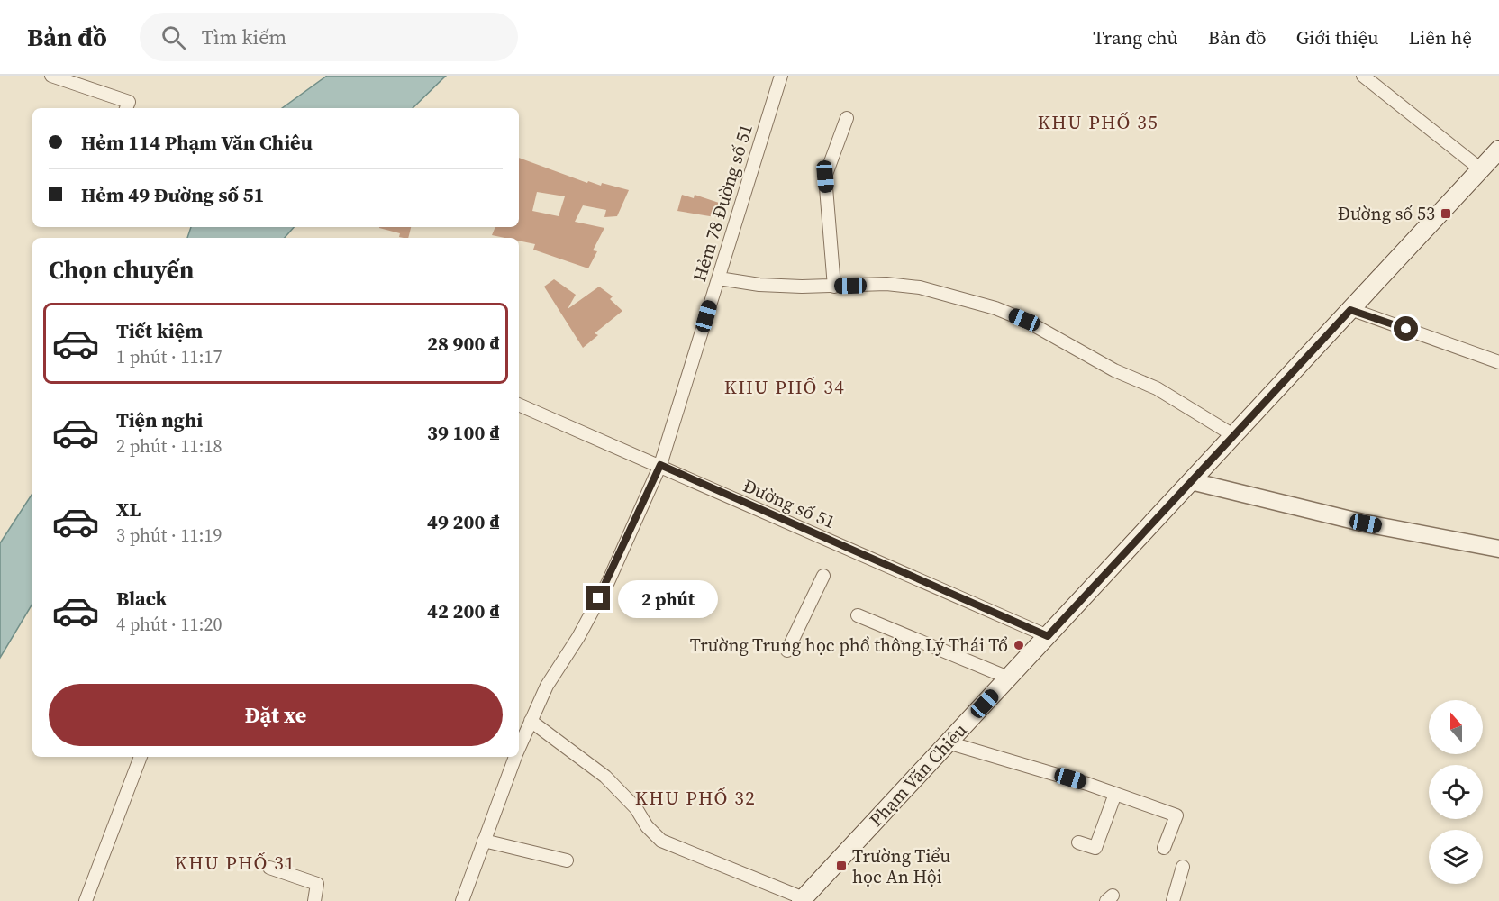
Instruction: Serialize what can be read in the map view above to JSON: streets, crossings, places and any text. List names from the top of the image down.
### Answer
{
  "streets": {
    "main road": ["Phạm Văn Chiêu"],
    "street": ["Hẻm 78 Đường số 51", "Đường số 51"]
  },
  "crossings": [
    ["Hẻm 78 Đường số 51", "Đường số 51"],
    ["Đường số 51", "Phạm Văn Chiêu"]
  ],
  "districts": [
    "KHU PHỐ 35",
    "KHU PHỐ 34",
    "KHU PHỐ 32",
    "KHU PHỐ 31"
  ],
  "places": {
    "transit": ["Đường số 53", "Trường Tiểu học An Hội"],
    "other": ["Trường Trung học phổ thông Lý Thái Tổ"]
  },
  "north": "top",
  "page": {
    "header": "Bản đồ",
    "search": "Tìm kiếm",
    "nav": [
      "Trang chủ",
      "Bản đồ",
      "Giới thiệu",
      "Liên hệ"
    ],
    "banner": ["Hẻm 114 Phạm Văn Chiêu", "Hẻm 49 Đường số 51"],
    "heading": "Chọn chuyến",
    "list": [
      {
        "name": "Tiết kiệm",
        "note": "1 phút · 11:17",
        "value": "28 900 ₫"
      },
      {
        "name": "Tiện nghi",
        "note": "2 phút · 11:18",
        "value": "39 100 ₫"
      },
      {
        "name": "XL",
        "note": "3 phút · 11:19",
        "value": "49 200 ₫"
      },
      {
        "name": "Black",
        "note": "4 phút · 11:20",
        "value": "42 200 ₫"
      }
    ],
    "bubble": "2 phút",
    "buttons": "Đặt xe"
  }
}
